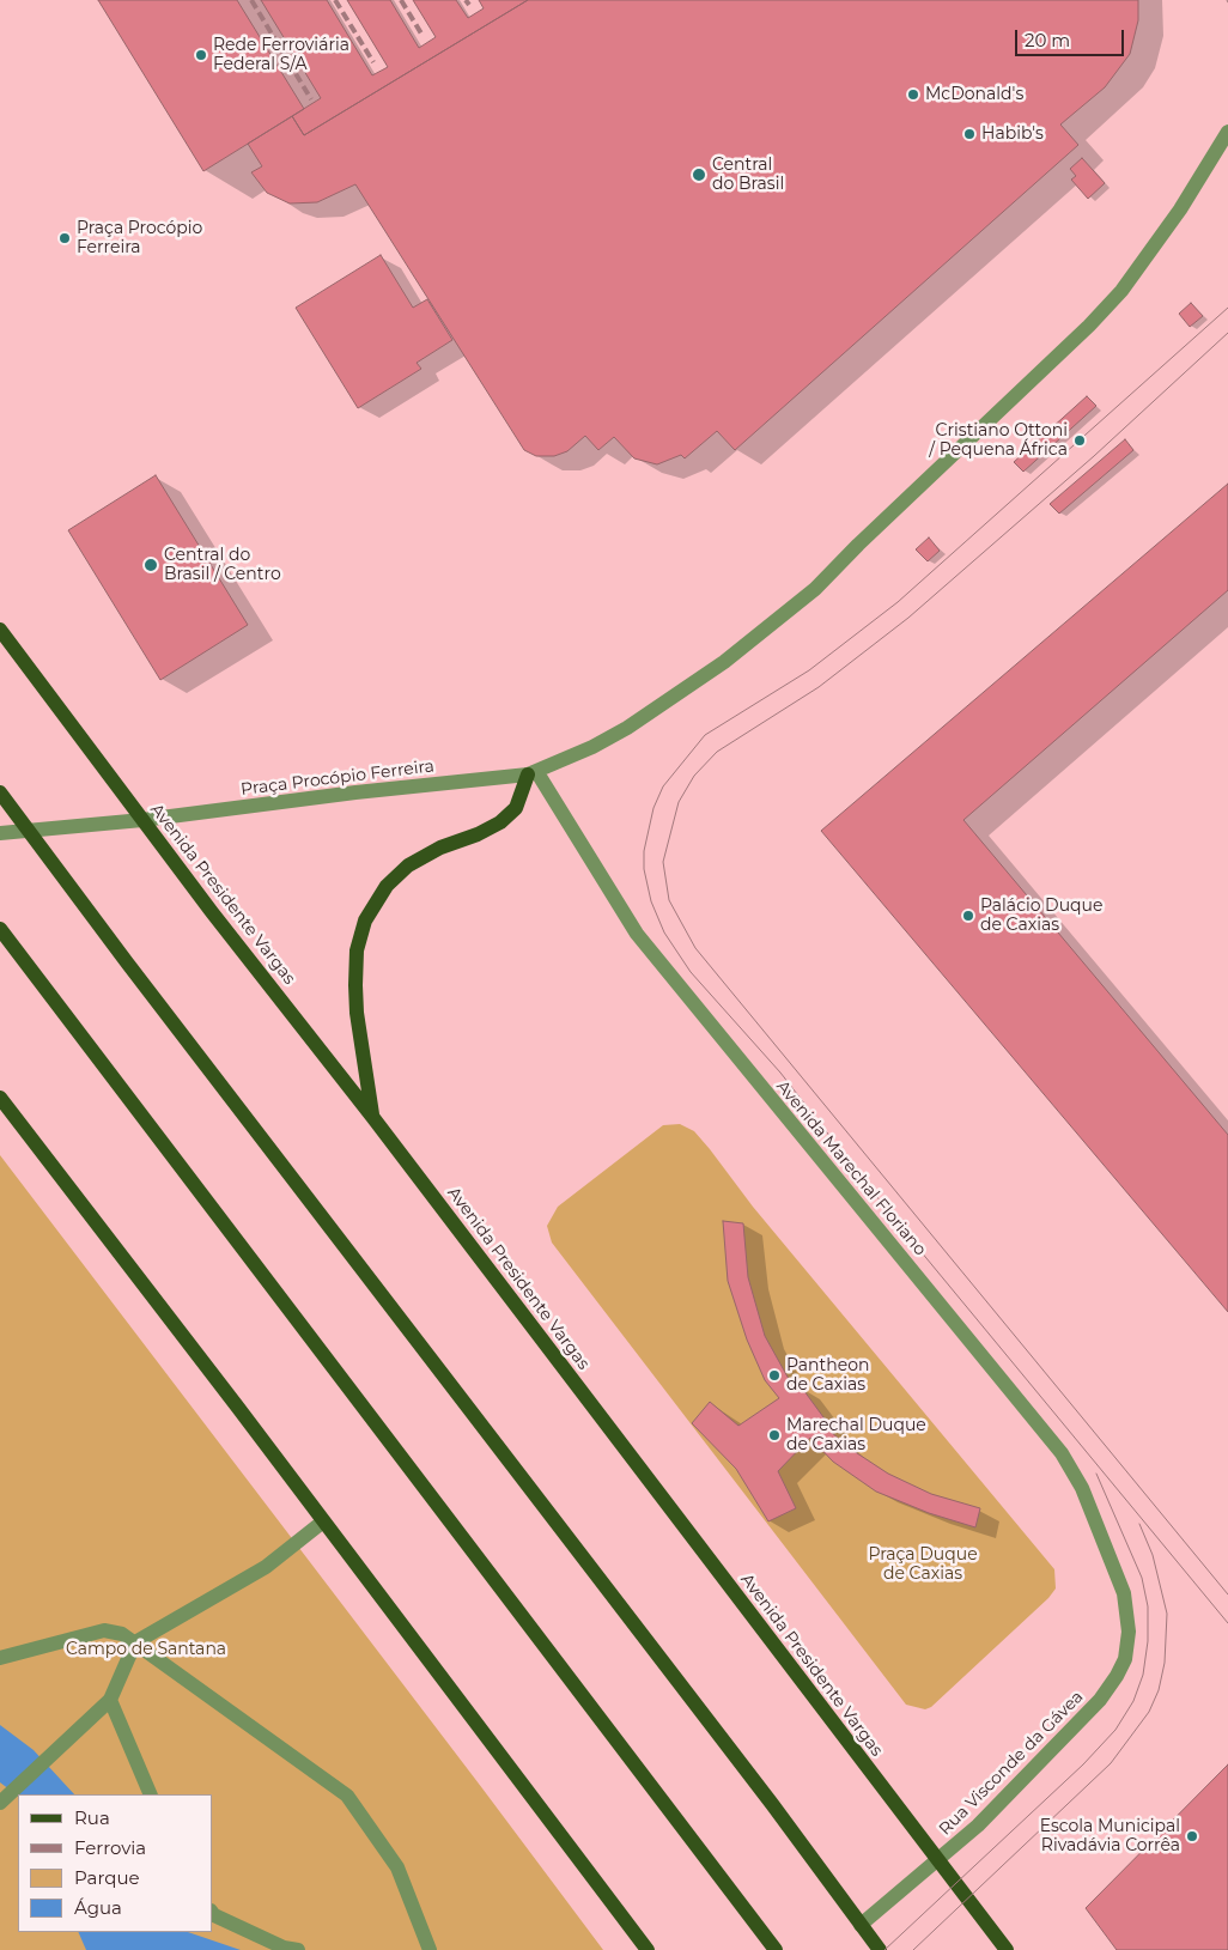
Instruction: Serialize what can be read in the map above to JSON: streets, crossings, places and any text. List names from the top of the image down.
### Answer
{
  "streets": {
    "main road": ["Avenida Presidente Vargas"],
    "street": ["Praça Procópio Ferreira", "Avenida Marechal Floriano", "Rua Visconde da Gávea"]
  },
  "crossings": [
    ["Praça Procópio Ferreira", "Avenida Presidente Vargas"],
    ["Praça Procópio Ferreira", "Avenida Marechal Floriano"],
    ["Avenida Presidente Vargas", "Rua Visconde da Gávea"],
    ["Avenida Marechal Floriano", "Rua Visconde da Gávea"]
  ],
  "parks": ["Praça Duque de Caxias", "Campo de Santana"],
  "places": [
    "Rede Ferroviária Federal S/A",
    "McDonald's",
    "Habib's",
    "Central do Brasil",
    "Praça Procópio Ferreira",
    "Cristiano Ottoni / Pequena África",
    "Central do Brasil / Centro",
    "Palácio Duque de Caxias",
    "Pantheon de Caxias",
    "Marechal Duque de Caxias",
    "Escola Municipal Rivadávia Corrêa"
  ],
  "legend": [
    "Rua",
    "Ferrovia",
    "Parque",
    "Água"
  ],
  "scale_bar": "20 m"
}
